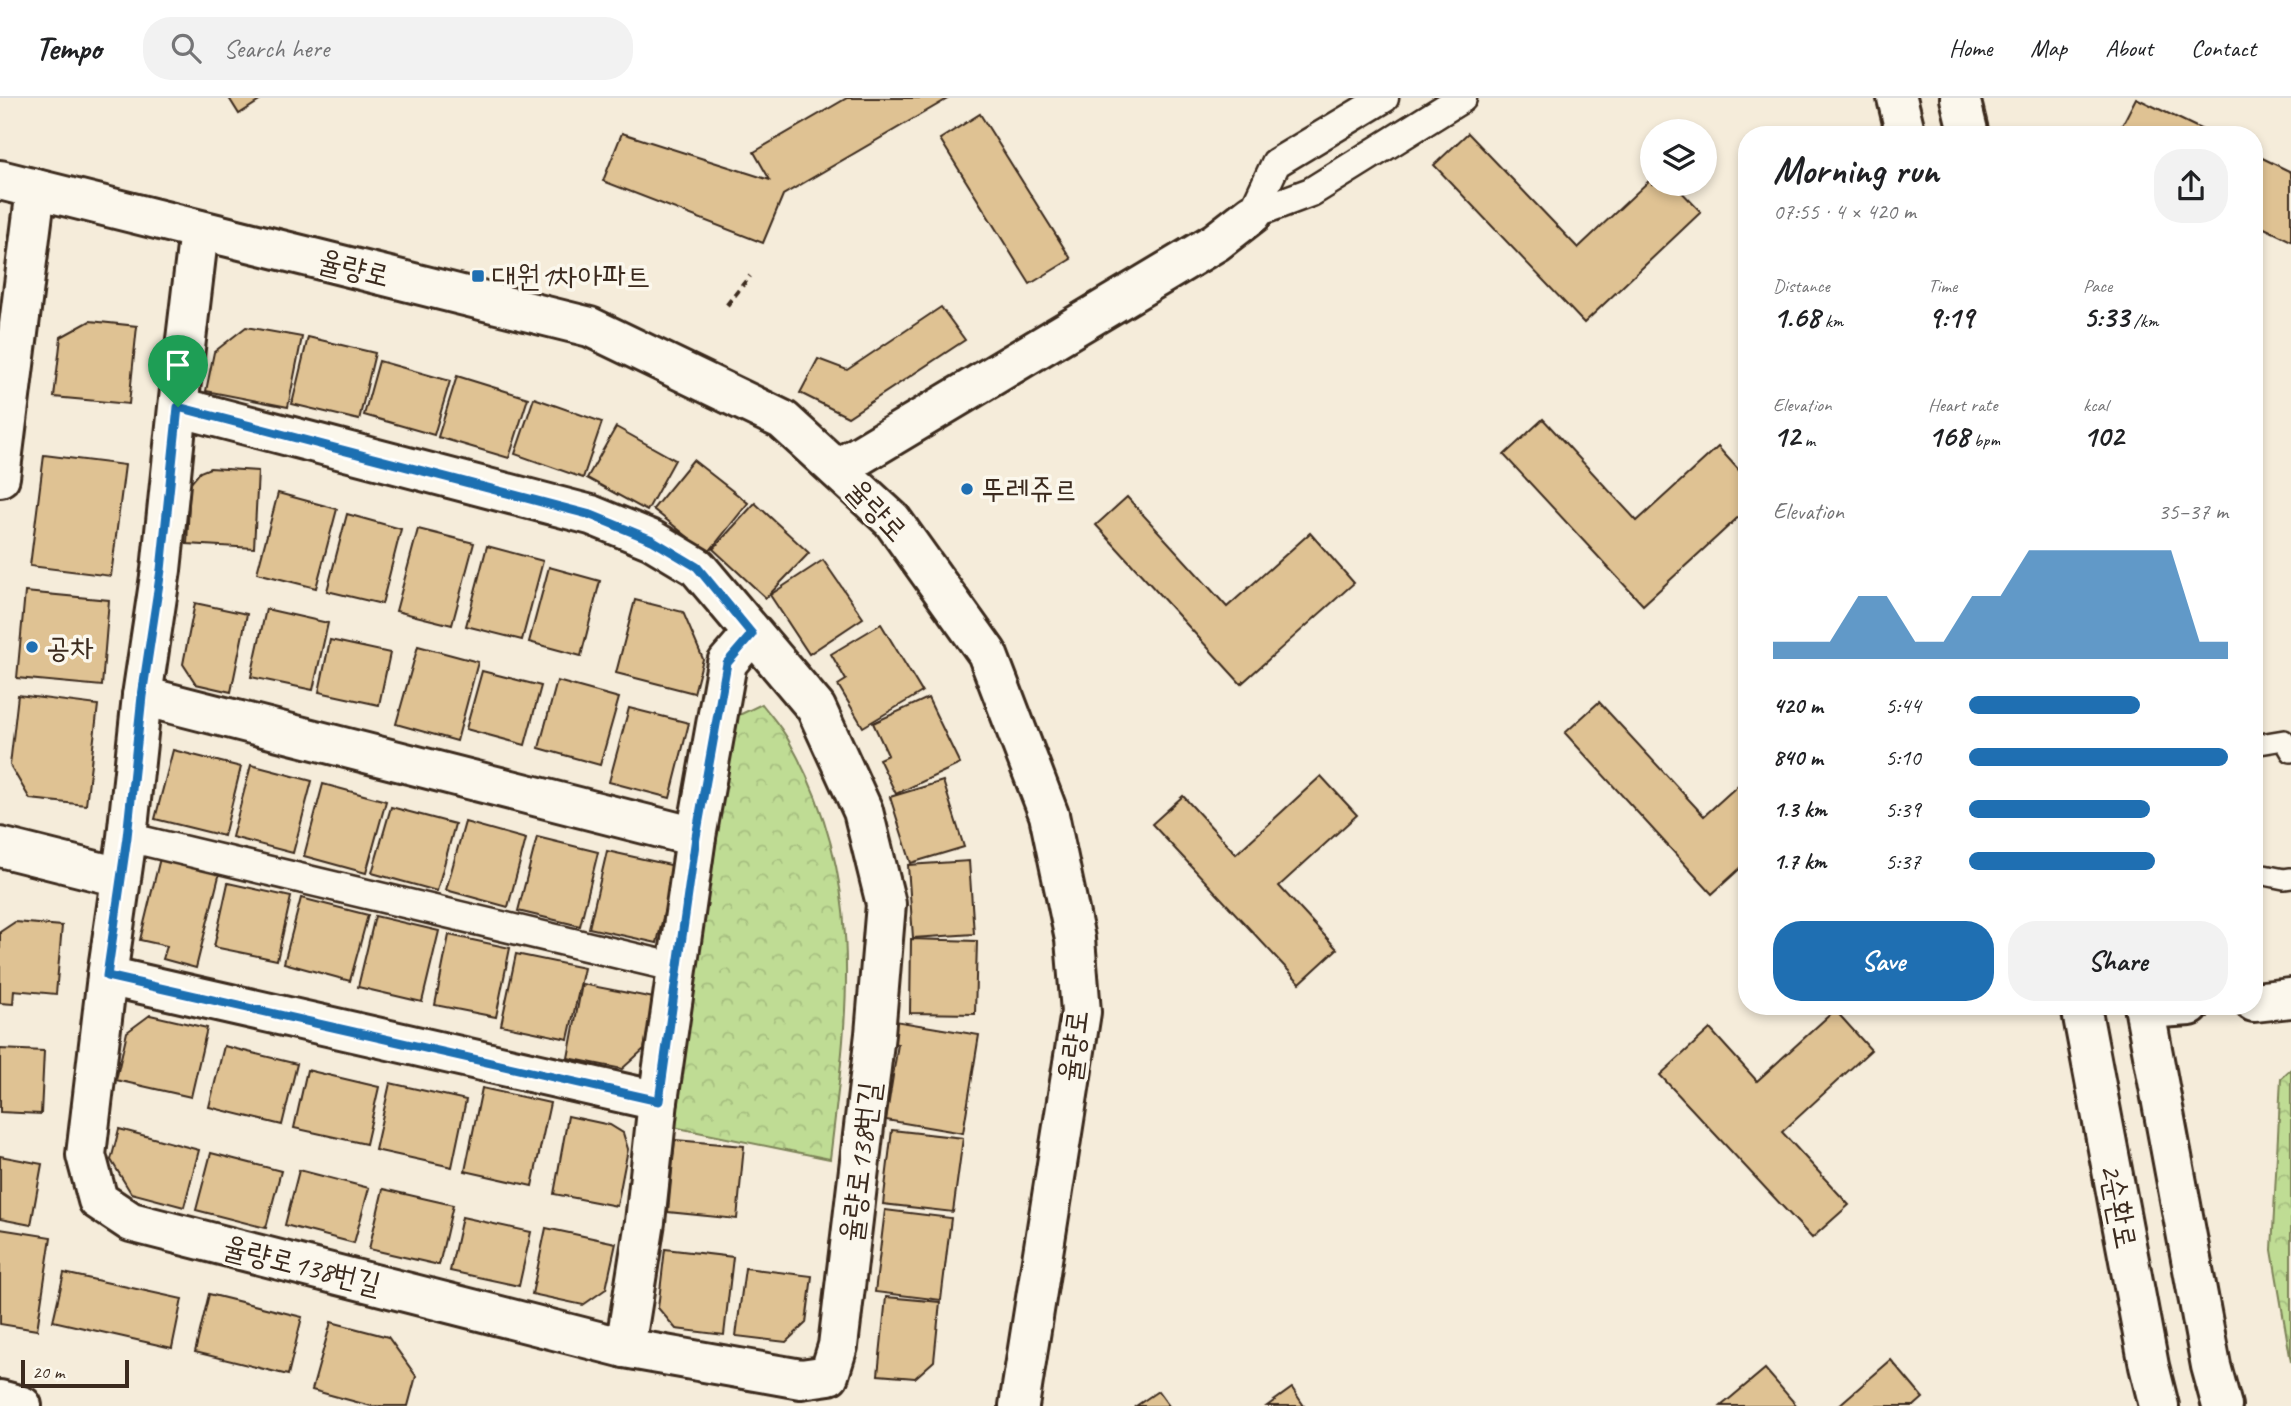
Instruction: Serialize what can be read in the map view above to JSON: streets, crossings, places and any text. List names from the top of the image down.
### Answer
{
  "streets": {
    "street": ["율량로", "율량로138번길", "2순환로"]
  },
  "crossings": [
    ["율량로", "율량로138번길"]
  ],
  "places": {
    "transit": ["대원1차아파트"],
    "other": ["뚜레쥬르", "공차"]
  },
  "scale_bar": "20 m",
  "page": {
    "header": "Tempo",
    "search": "Search here",
    "nav": [
      "Home",
      "Map",
      "About",
      "Contact"
    ],
    "heading": ["Morning run", "07:55 · 4 × 420 m"],
    "stats": [
      ["Distance", "1.68 km"],
      ["Time", "9:19"],
      ["Pace", "5:33 /km"],
      ["Elevation", "12 m"],
      ["Heart rate", "168 bpm"],
      ["kcal", "102"]
    ],
    "chart": ["Elevation", "35–37 m"],
    "list": [
      {
        "name": "420 m",
        "note": "5:44"
      },
      {
        "name": "840 m",
        "note": "5:10"
      },
      {
        "name": "1.3 km",
        "note": "5:39"
      },
      {
        "name": "1.7 km",
        "note": "5:37"
      }
    ],
    "buttons": ["Save", "Share"],
    "scale": "20 m"
  }
}
